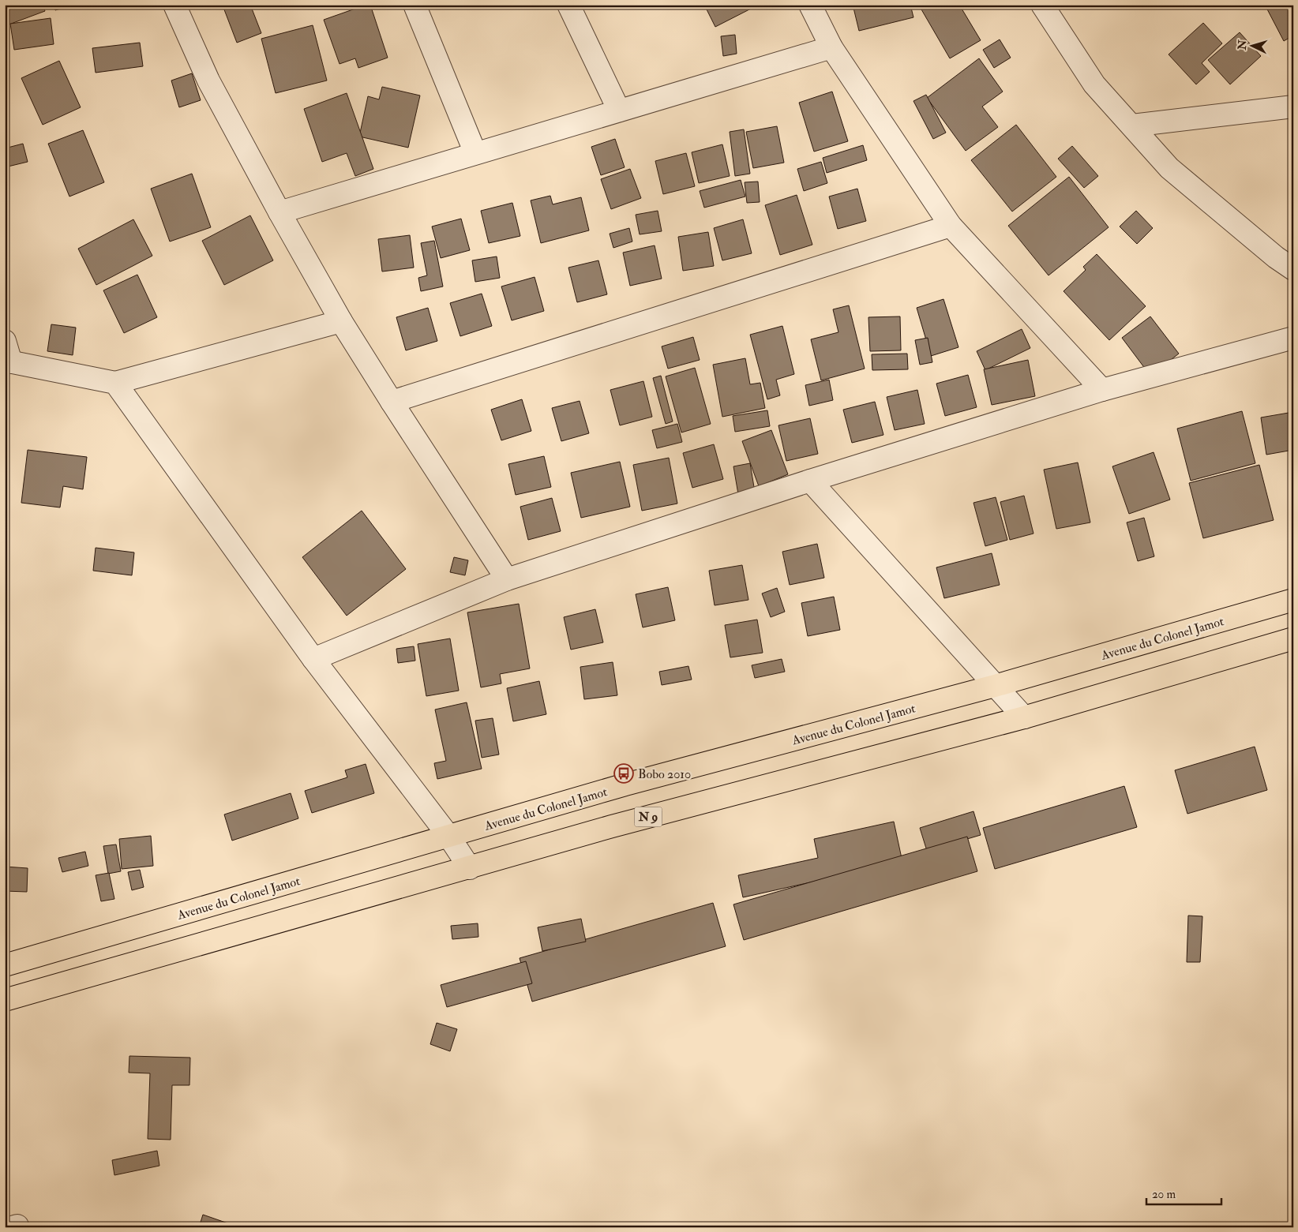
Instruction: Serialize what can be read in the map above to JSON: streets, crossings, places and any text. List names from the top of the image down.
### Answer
{
  "streets": {
    "main road": ["Avenue du Colonel Jamot", "N 9"]
  },
  "places": {
    "bus stop": ["Bobo 2010"]
  },
  "scale_bar": "20 m",
  "north": "left"
}
